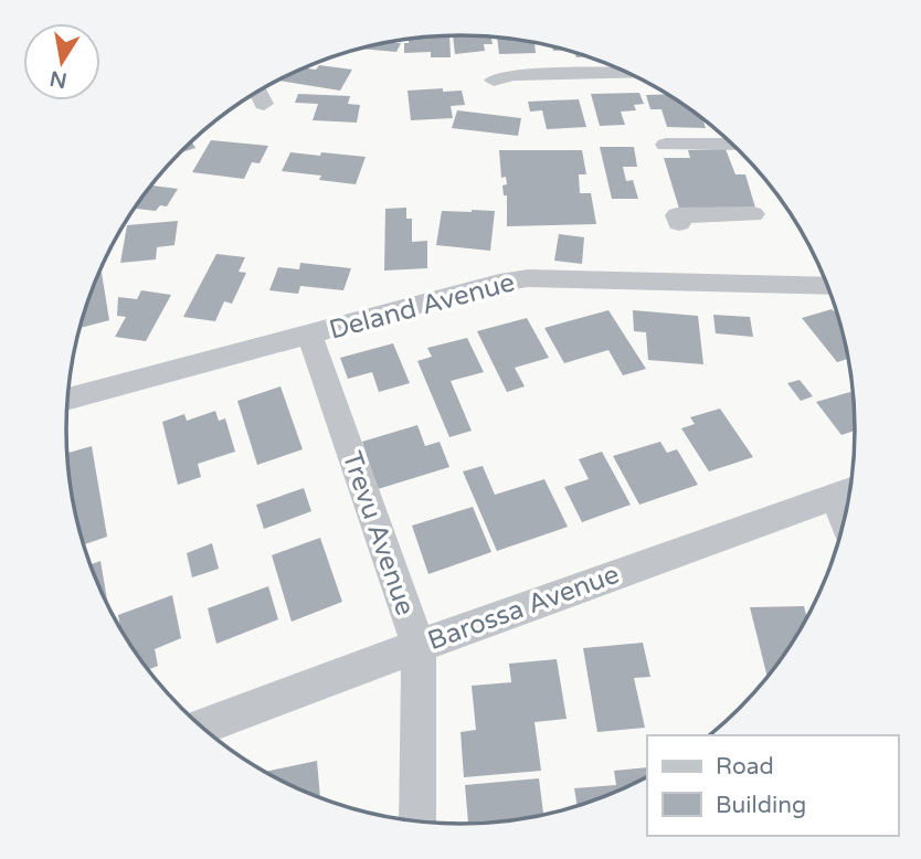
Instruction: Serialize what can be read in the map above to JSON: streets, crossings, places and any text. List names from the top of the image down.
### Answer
{
  "streets": {
    "street": ["Deland Avenue", "Trevu Avenue", "Barossa Avenue"]
  },
  "crossings": [
    ["Deland Avenue", "Trevu Avenue"],
    ["Trevu Avenue", "Barossa Avenue"]
  ],
  "legend": ["Road", "Building"],
  "north": "bottom"
}
